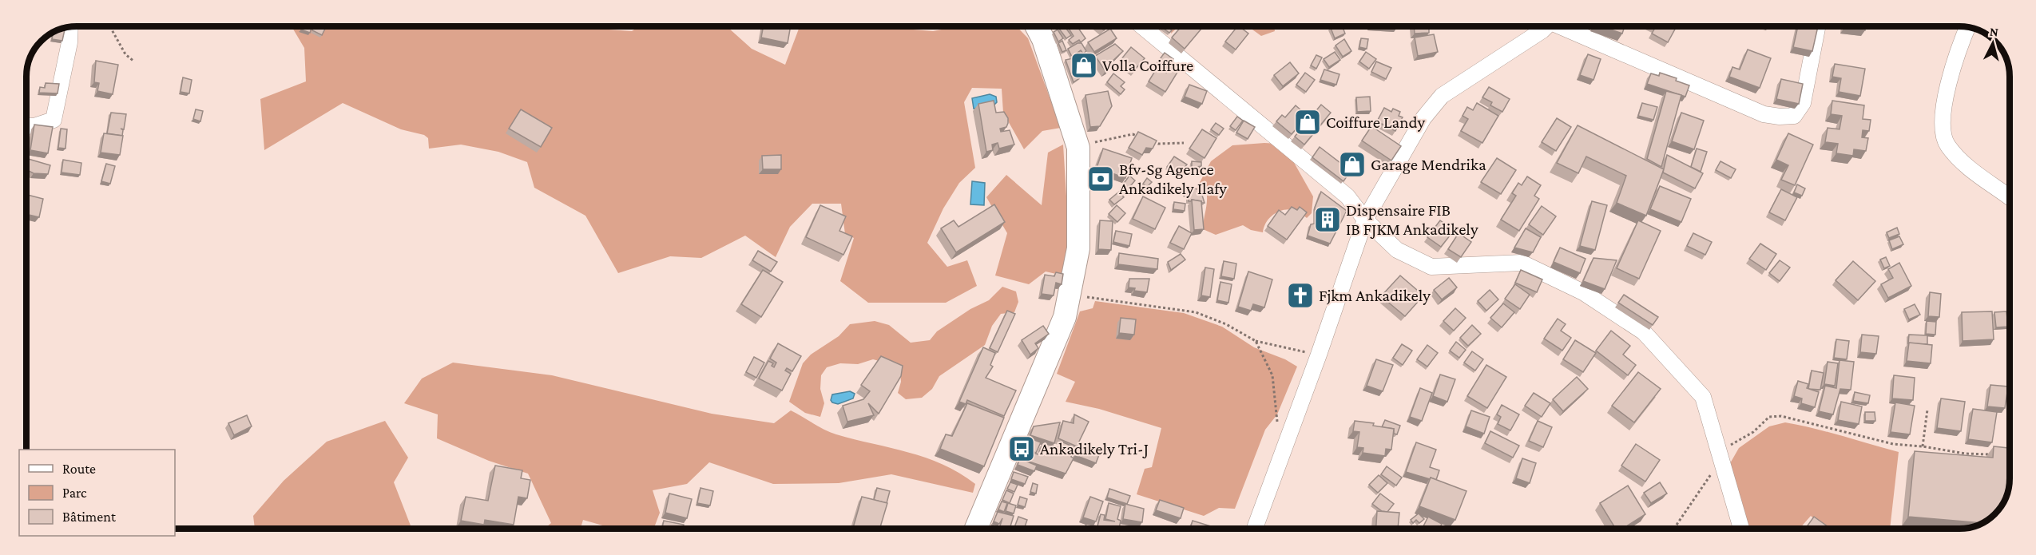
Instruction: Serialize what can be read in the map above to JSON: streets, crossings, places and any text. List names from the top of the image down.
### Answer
{
  "places": {
    "shop": ["Volla Coiffure", "Coiffure Landy", "Garage Mendrika"],
    "bank": ["Bfv-Sg Agence Ankadikely Ilafy"],
    "building": ["Dispensaire FIB IB FJKM Ankadikely"],
    "church": ["Fjkm Ankadikely"],
    "bus stop": ["Ankadikely Tri-J"]
  },
  "legend": ["Route", "Parc", "Bâtiment"],
  "north": "top"
}
